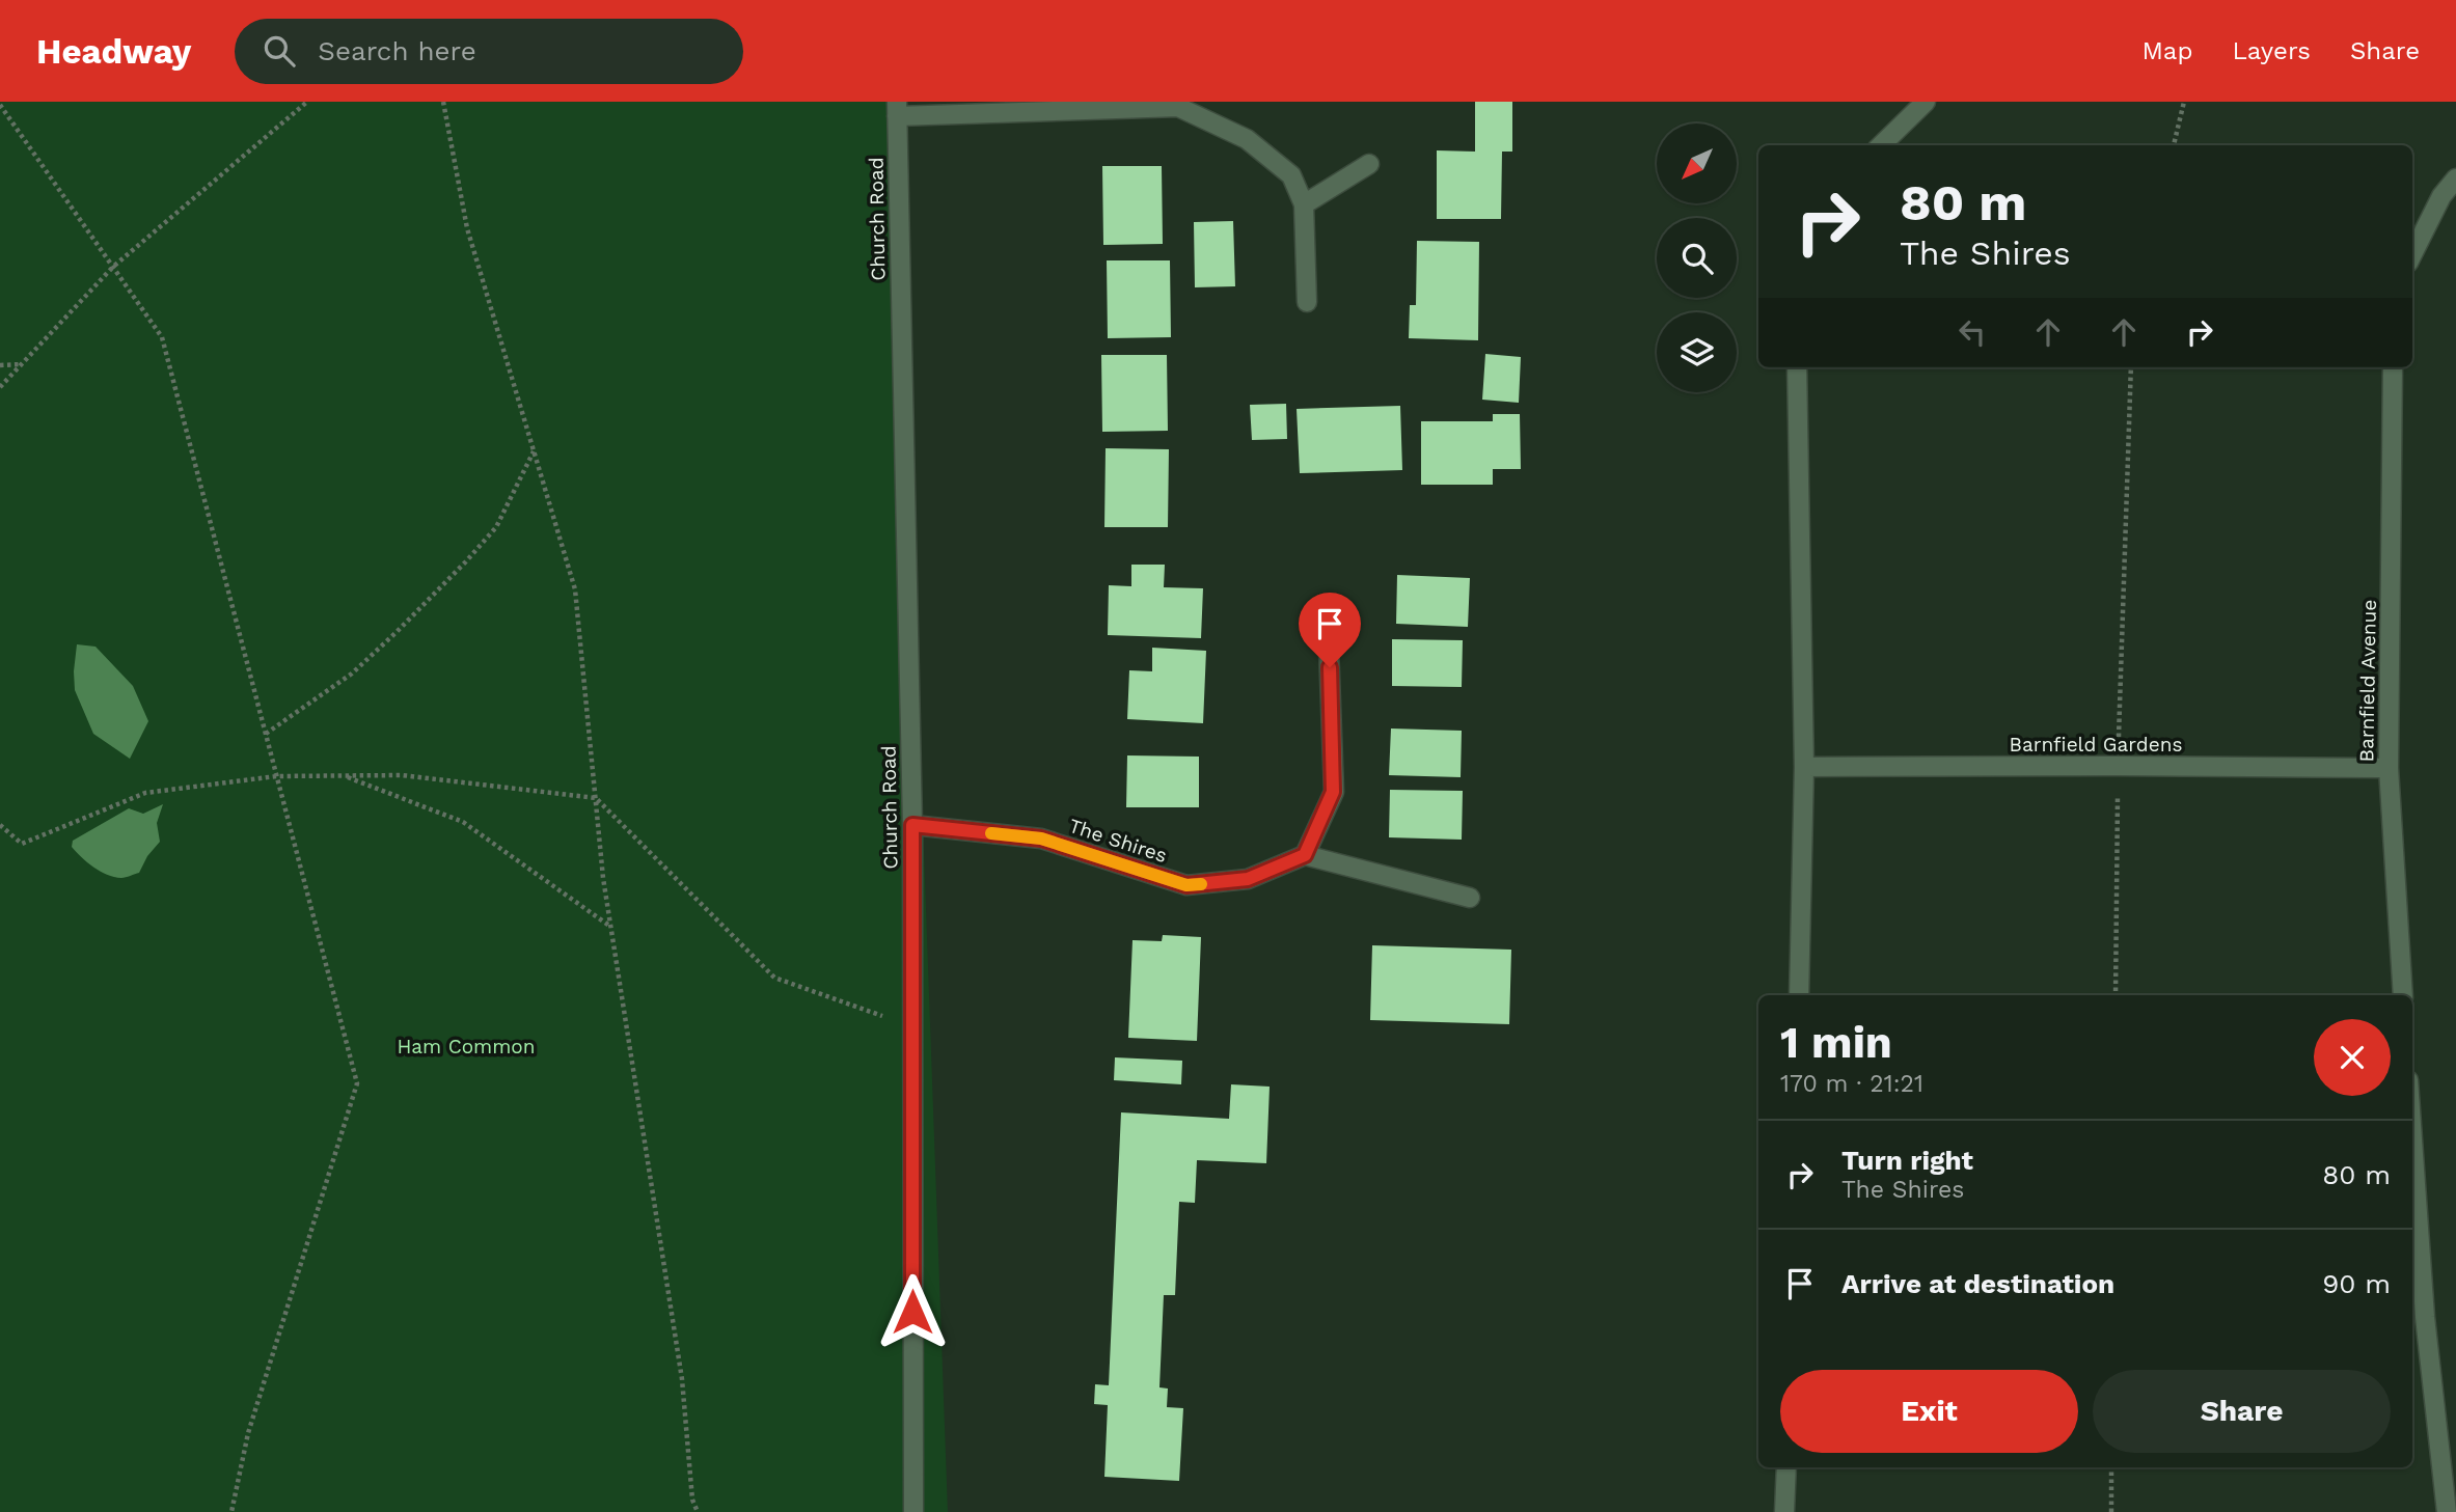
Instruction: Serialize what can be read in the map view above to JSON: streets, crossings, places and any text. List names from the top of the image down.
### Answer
{
  "streets": {
    "street": [
      "Church Road",
      "Barnfield Avenue",
      "Barnfield Gardens",
      "The Shires"
    ]
  },
  "crossings": [
    ["Church Road", "The Shires"],
    ["Barnfield Avenue", "Barnfield Gardens"]
  ],
  "parks": ["Ham Common"],
  "north": "bottom left",
  "page": {
    "header": "Headway",
    "search": "Search here",
    "nav": ["Map", "Layers", "Share"],
    "turn": ["80 m", "The Shires"],
    "heading": ["1 min", "170 m · 21:21"],
    "list": [
      {
        "name": "Turn right",
        "note": "The Shires",
        "value": "80 m"
      },
      {
        "name": "Arrive at destination",
        "value": "90 m"
      }
    ],
    "buttons": ["Exit", "Share"]
  }
}
